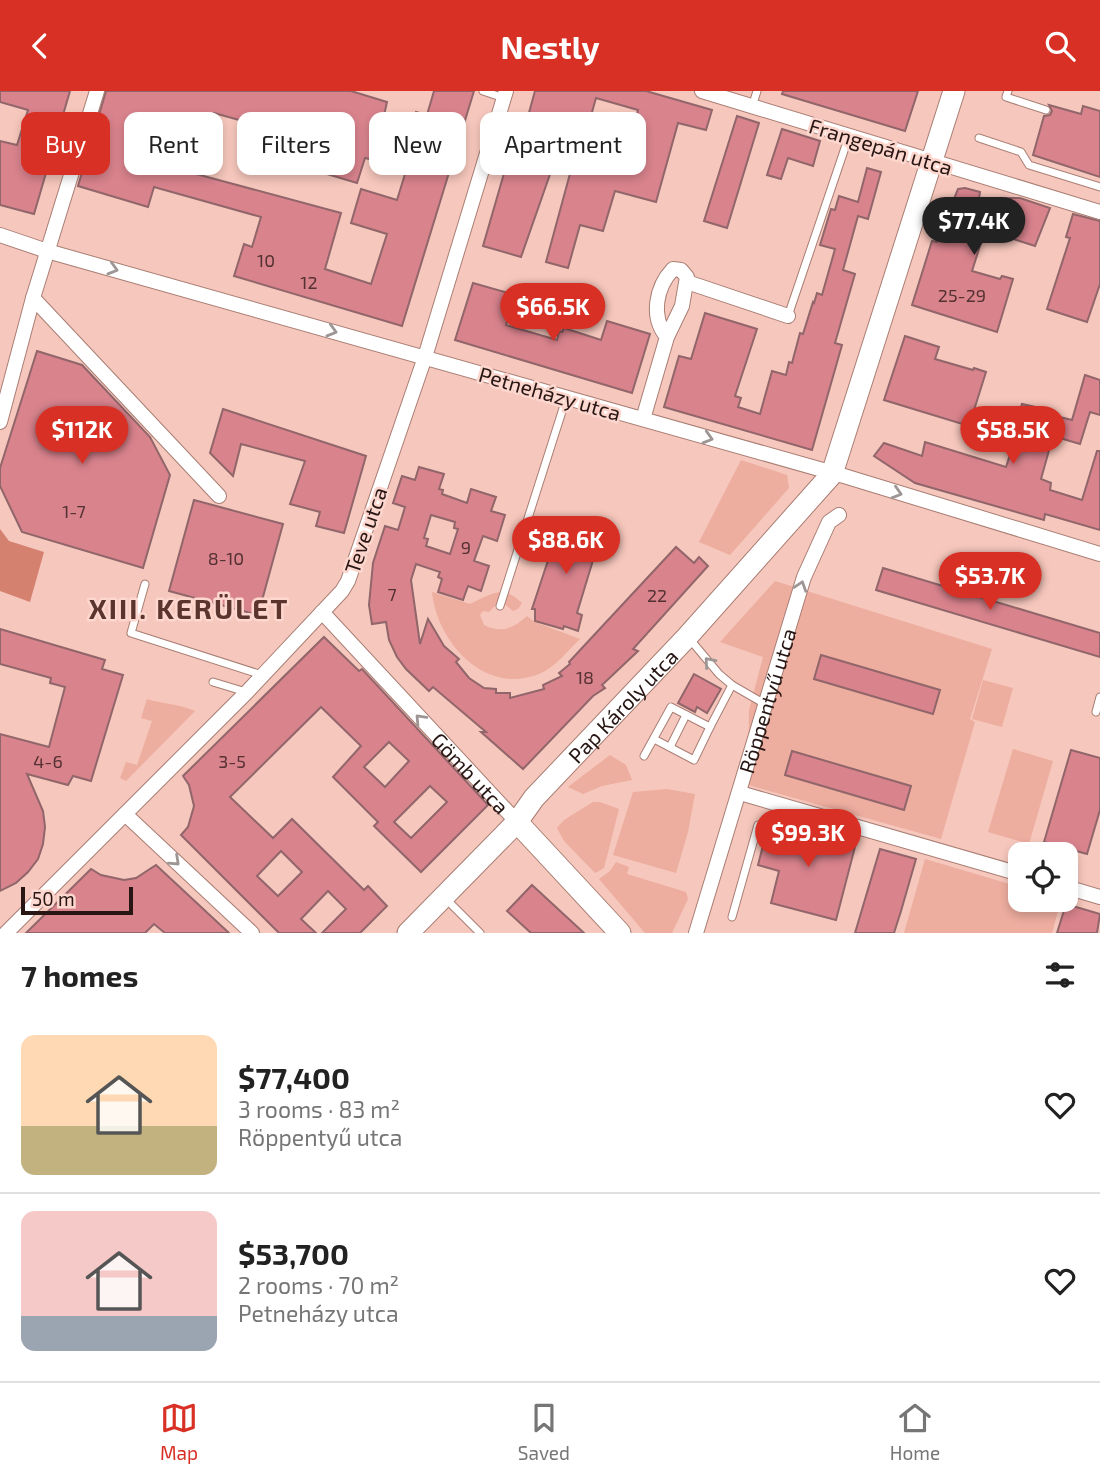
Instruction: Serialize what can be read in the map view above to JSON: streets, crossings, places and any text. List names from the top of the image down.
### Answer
{
  "streets": {
    "street": [
      "Frangepán utca",
      "Petneházy utca",
      "Teve utca",
      "Röppentyű utca",
      "Pap Károly utca",
      "Gömb utca"
    ]
  },
  "crossings": [
    ["Petneházy utca", "Teve utca"],
    ["Petneházy utca", "Pap Károly utca"],
    ["Teve utca", "Gömb utca"],
    ["Pap Károly utca", "Gömb utca"]
  ],
  "one_way": ["Petneházy utca", "Röppentyű utca", "Gömb utca"],
  "districts": ["XIII. KERÜLET"],
  "house_numbers": [
    "10",
    "12",
    "25-29",
    "1-7",
    "9",
    "8-10",
    "7",
    "22",
    "18",
    "4-6",
    "3-5"
  ],
  "scale_bar": "50 m",
  "page": {
    "header": "Nestly",
    "chip": [
      "Buy",
      "Rent",
      "Filters",
      "New",
      "Apartment"
    ],
    "price": [
      "$77.4K",
      "$66.5K",
      "$112K",
      "$58.5K",
      "$88.6K",
      "$53.7K",
      "$99.3K"
    ],
    "scale": "50 m",
    "heading": "7 homes",
    "list": [
      {
        "name": "$77,400",
        "note": "3 rooms · 83 m² · Röppentyű utca"
      },
      {
        "name": "$53,700",
        "note": "2 rooms · 70 m² · Petneházy utca"
      }
    ],
    "tabs": ["Map", "Saved", "Home"]
  }
}
